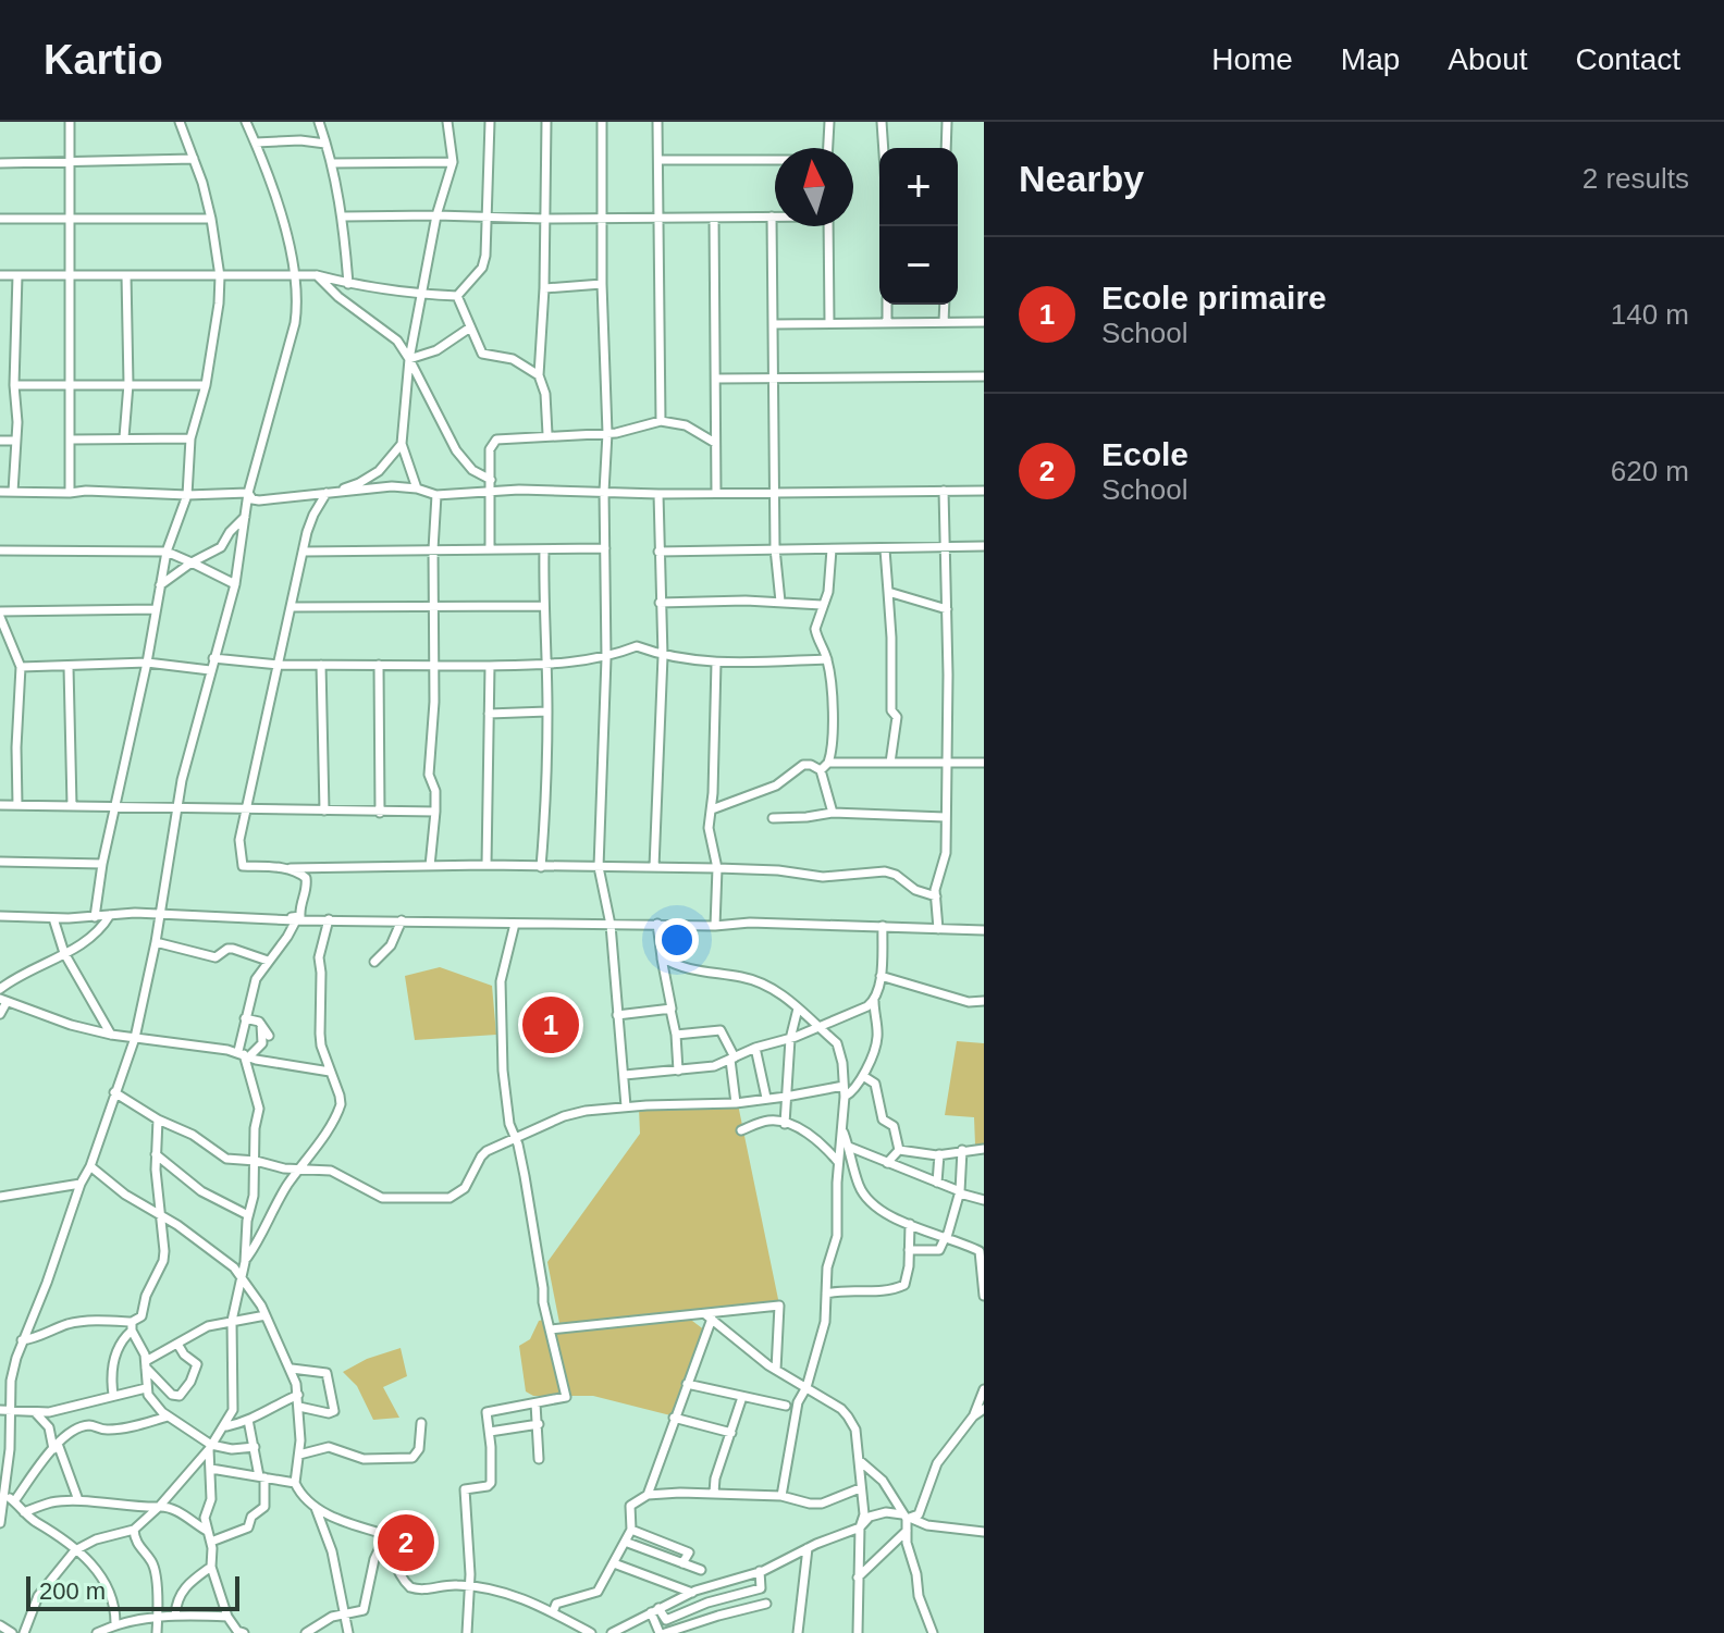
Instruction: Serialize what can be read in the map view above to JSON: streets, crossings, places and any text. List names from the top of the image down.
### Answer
{
  "scale_bar": "200 m",
  "north": "top",
  "page": {
    "header": "Kartio",
    "nav": [
      "Home",
      "Map",
      "About",
      "Contact"
    ],
    "heading": ["Nearby", "2 results"],
    "map_buttons": ["+", "−"],
    "list": [
      {
        "mark": "1",
        "name": "Ecole primaire",
        "note": "School",
        "value": "140 m"
      },
      {
        "mark": "2",
        "name": "Ecole",
        "note": "School",
        "value": "620 m"
      }
    ],
    "pins": ["1", "2"],
    "scale": "200 m"
  }
}
